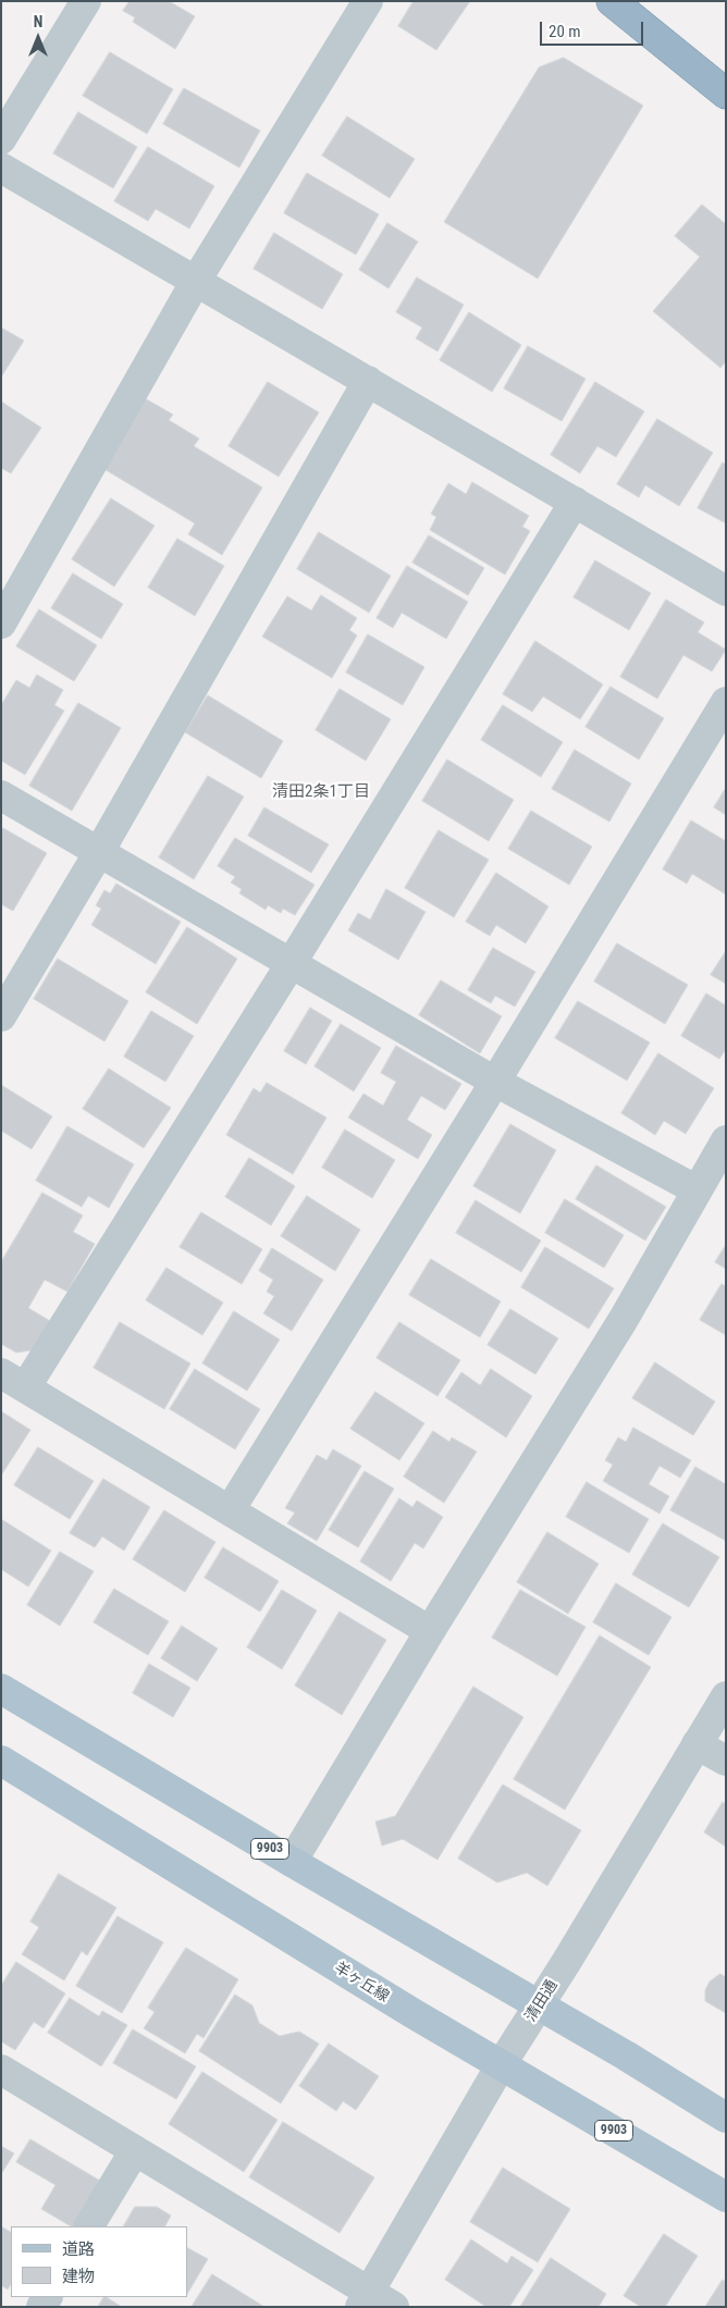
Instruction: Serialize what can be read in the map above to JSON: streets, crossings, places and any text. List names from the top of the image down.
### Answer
{
  "streets": {
    "main road": ["9903", "羊ヶ丘線"],
    "street": ["清田通"]
  },
  "crossings": [
    ["9903", "清田通"],
    ["羊ヶ丘線", "清田通"]
  ],
  "districts": ["清田2条1丁目"],
  "legend": ["道路", "建物"],
  "scale_bar": "20 m",
  "north": "top"
}
